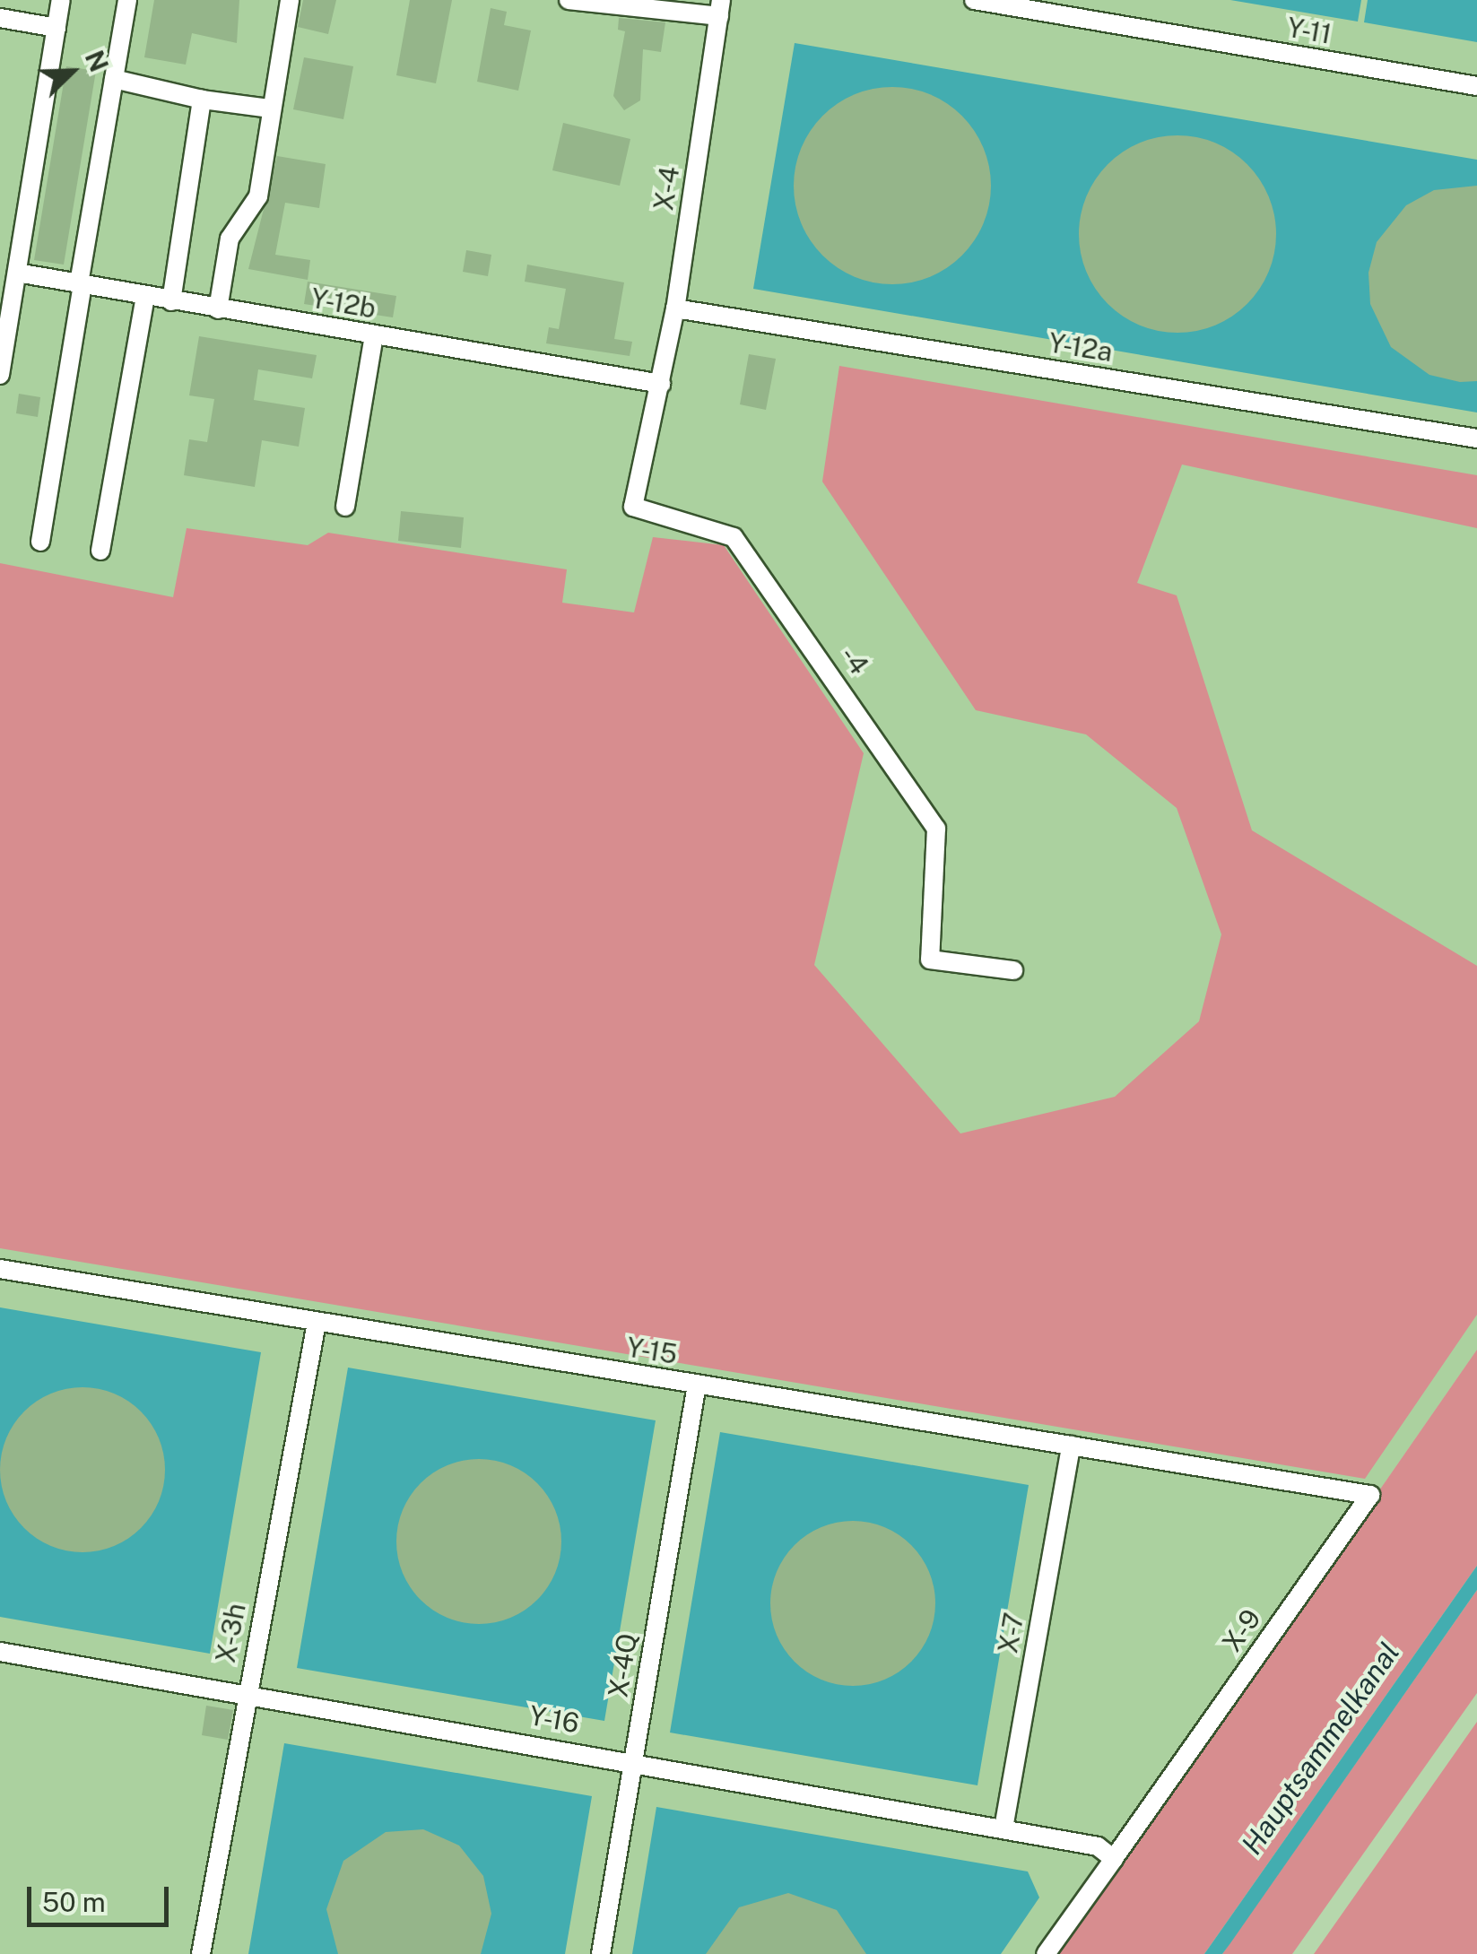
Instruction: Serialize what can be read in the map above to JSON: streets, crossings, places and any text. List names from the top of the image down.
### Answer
{
  "streets": {
    "street": [
      "Y-11",
      "X-4",
      "Y-12b",
      "Y-12a",
      "-4",
      "Y-15",
      "X-9",
      "X-3h",
      "X-7",
      "X-4Q",
      "Y-16"
    ]
  },
  "crossings": [
    ["X-4", "Y-12b"],
    ["X-4", "Y-12a"],
    ["X-4", "-4"],
    ["Y-12b", "-4"],
    ["Y-15", "X-9"],
    ["Y-15", "X-3h"],
    ["Y-15", "X-7"],
    ["Y-15", "X-4Q"],
    ["X-9", "Y-16"],
    ["X-3h", "Y-16"],
    ["X-7", "Y-16"],
    ["X-4Q", "Y-16"]
  ],
  "water": ["Hauptsammelkanal"],
  "scale_bar": "50 m",
  "north": "top right"
}
